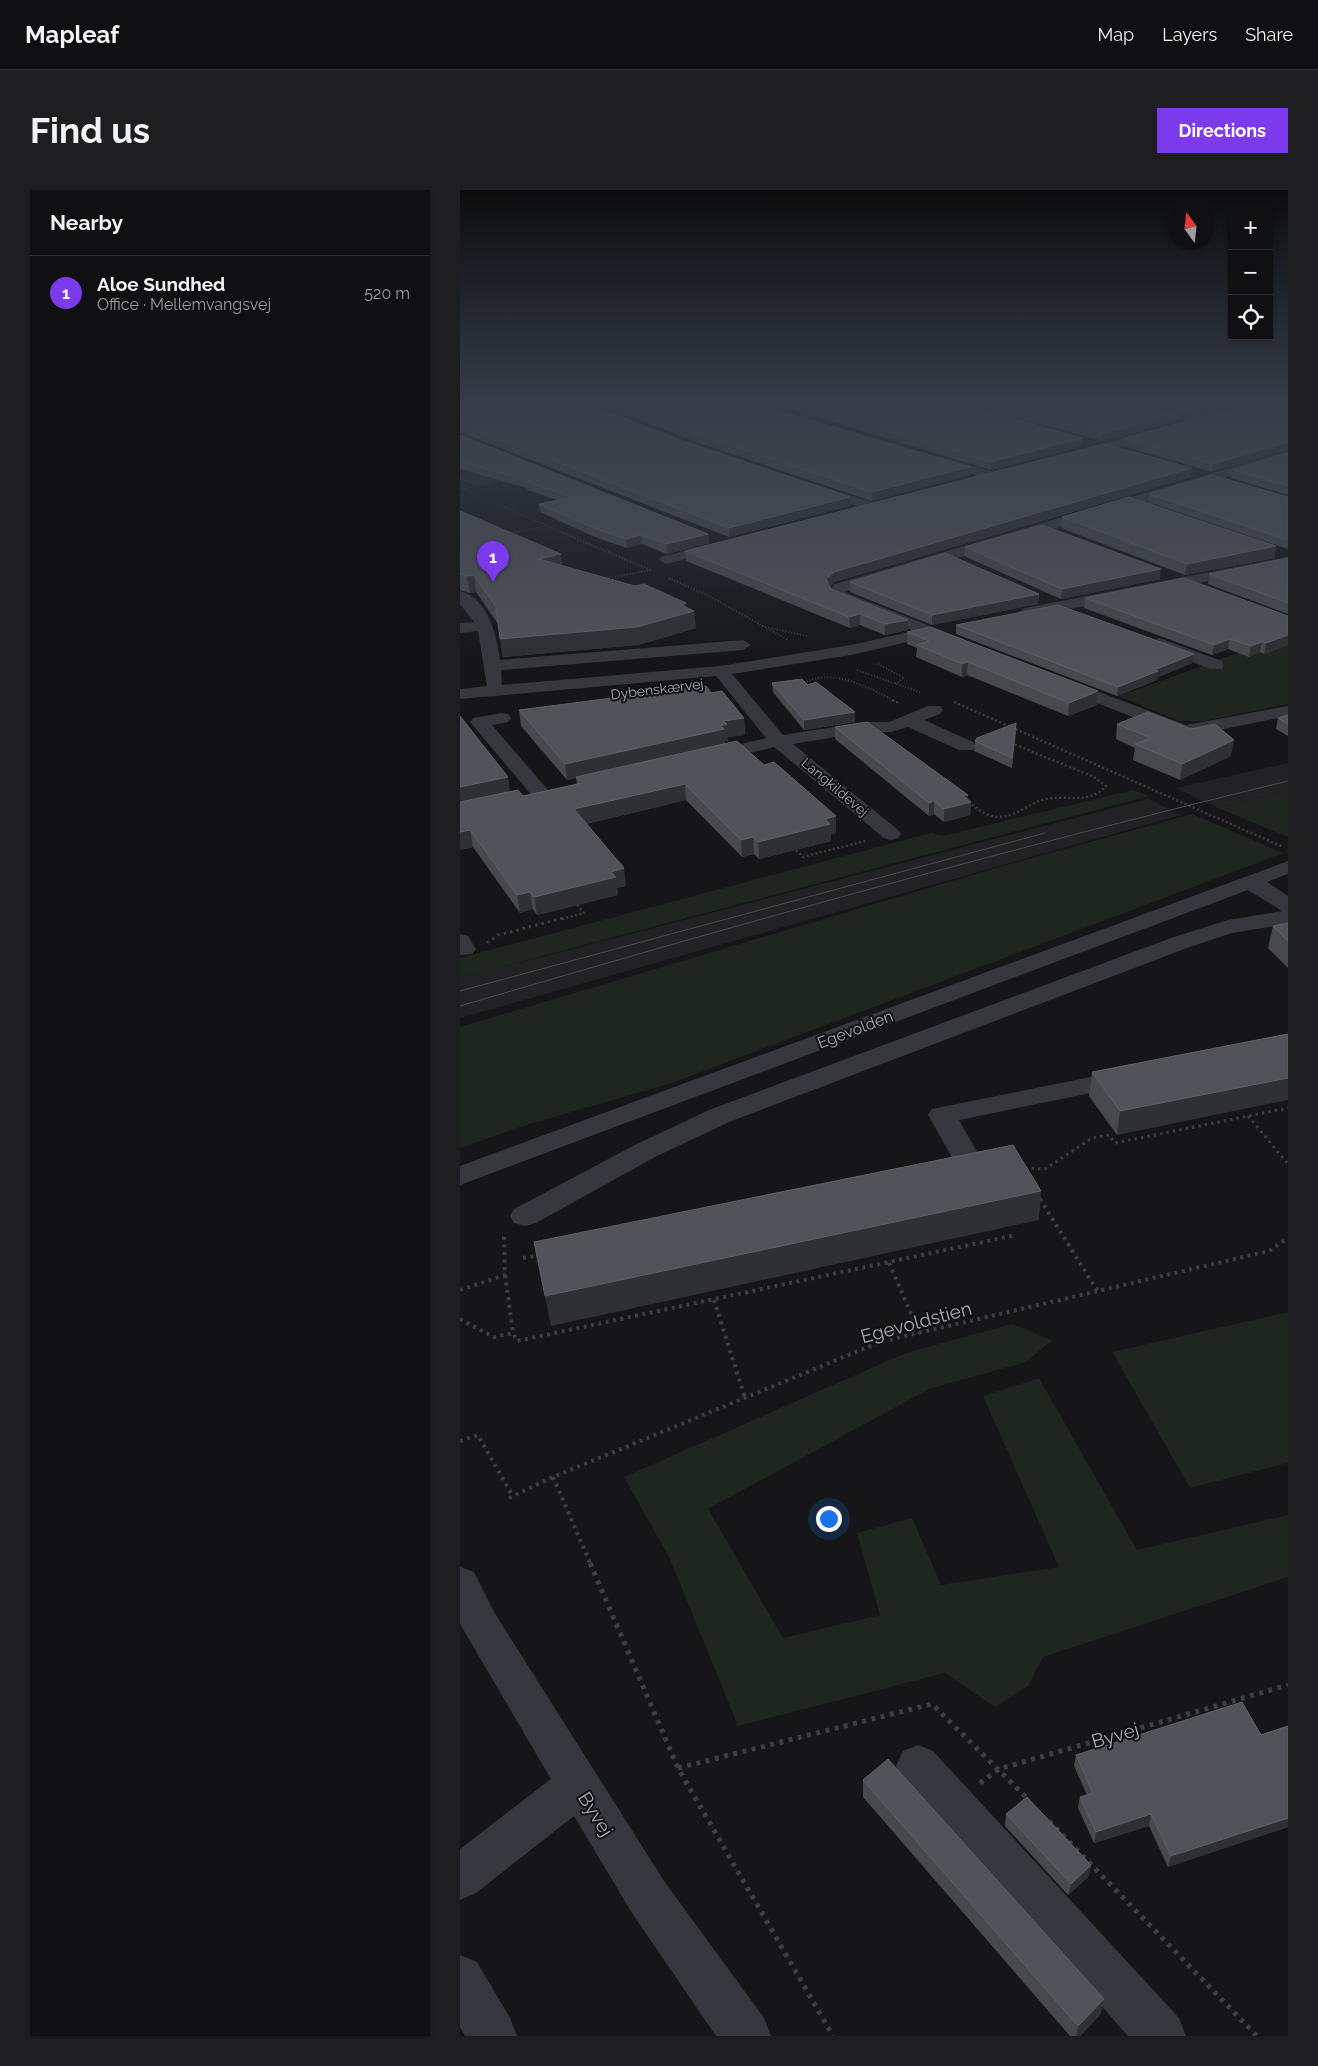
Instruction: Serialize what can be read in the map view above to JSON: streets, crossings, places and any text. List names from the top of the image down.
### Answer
{
  "streets": {
    "street": [
      "Dybenskærvej",
      "Langkildevej",
      "Egevolden",
      "Byvej"
    ],
    "path": ["Egevoldstien"]
  },
  "crossings": [
    ["Dybenskærvej", "Langkildevej"]
  ],
  "north": "top",
  "page": {
    "header": "Mapleaf",
    "nav": ["Map", "Layers", "Share"],
    "buttons": "Directions",
    "title": "Find us",
    "heading": "Nearby",
    "map_buttons": ["+", "−"],
    "list": [
      {
        "mark": "1",
        "name": "Aloe Sundhed",
        "note": "Office · Mellemvangsvej",
        "value": "520 m"
      }
    ],
    "pins": "1"
  }
}
